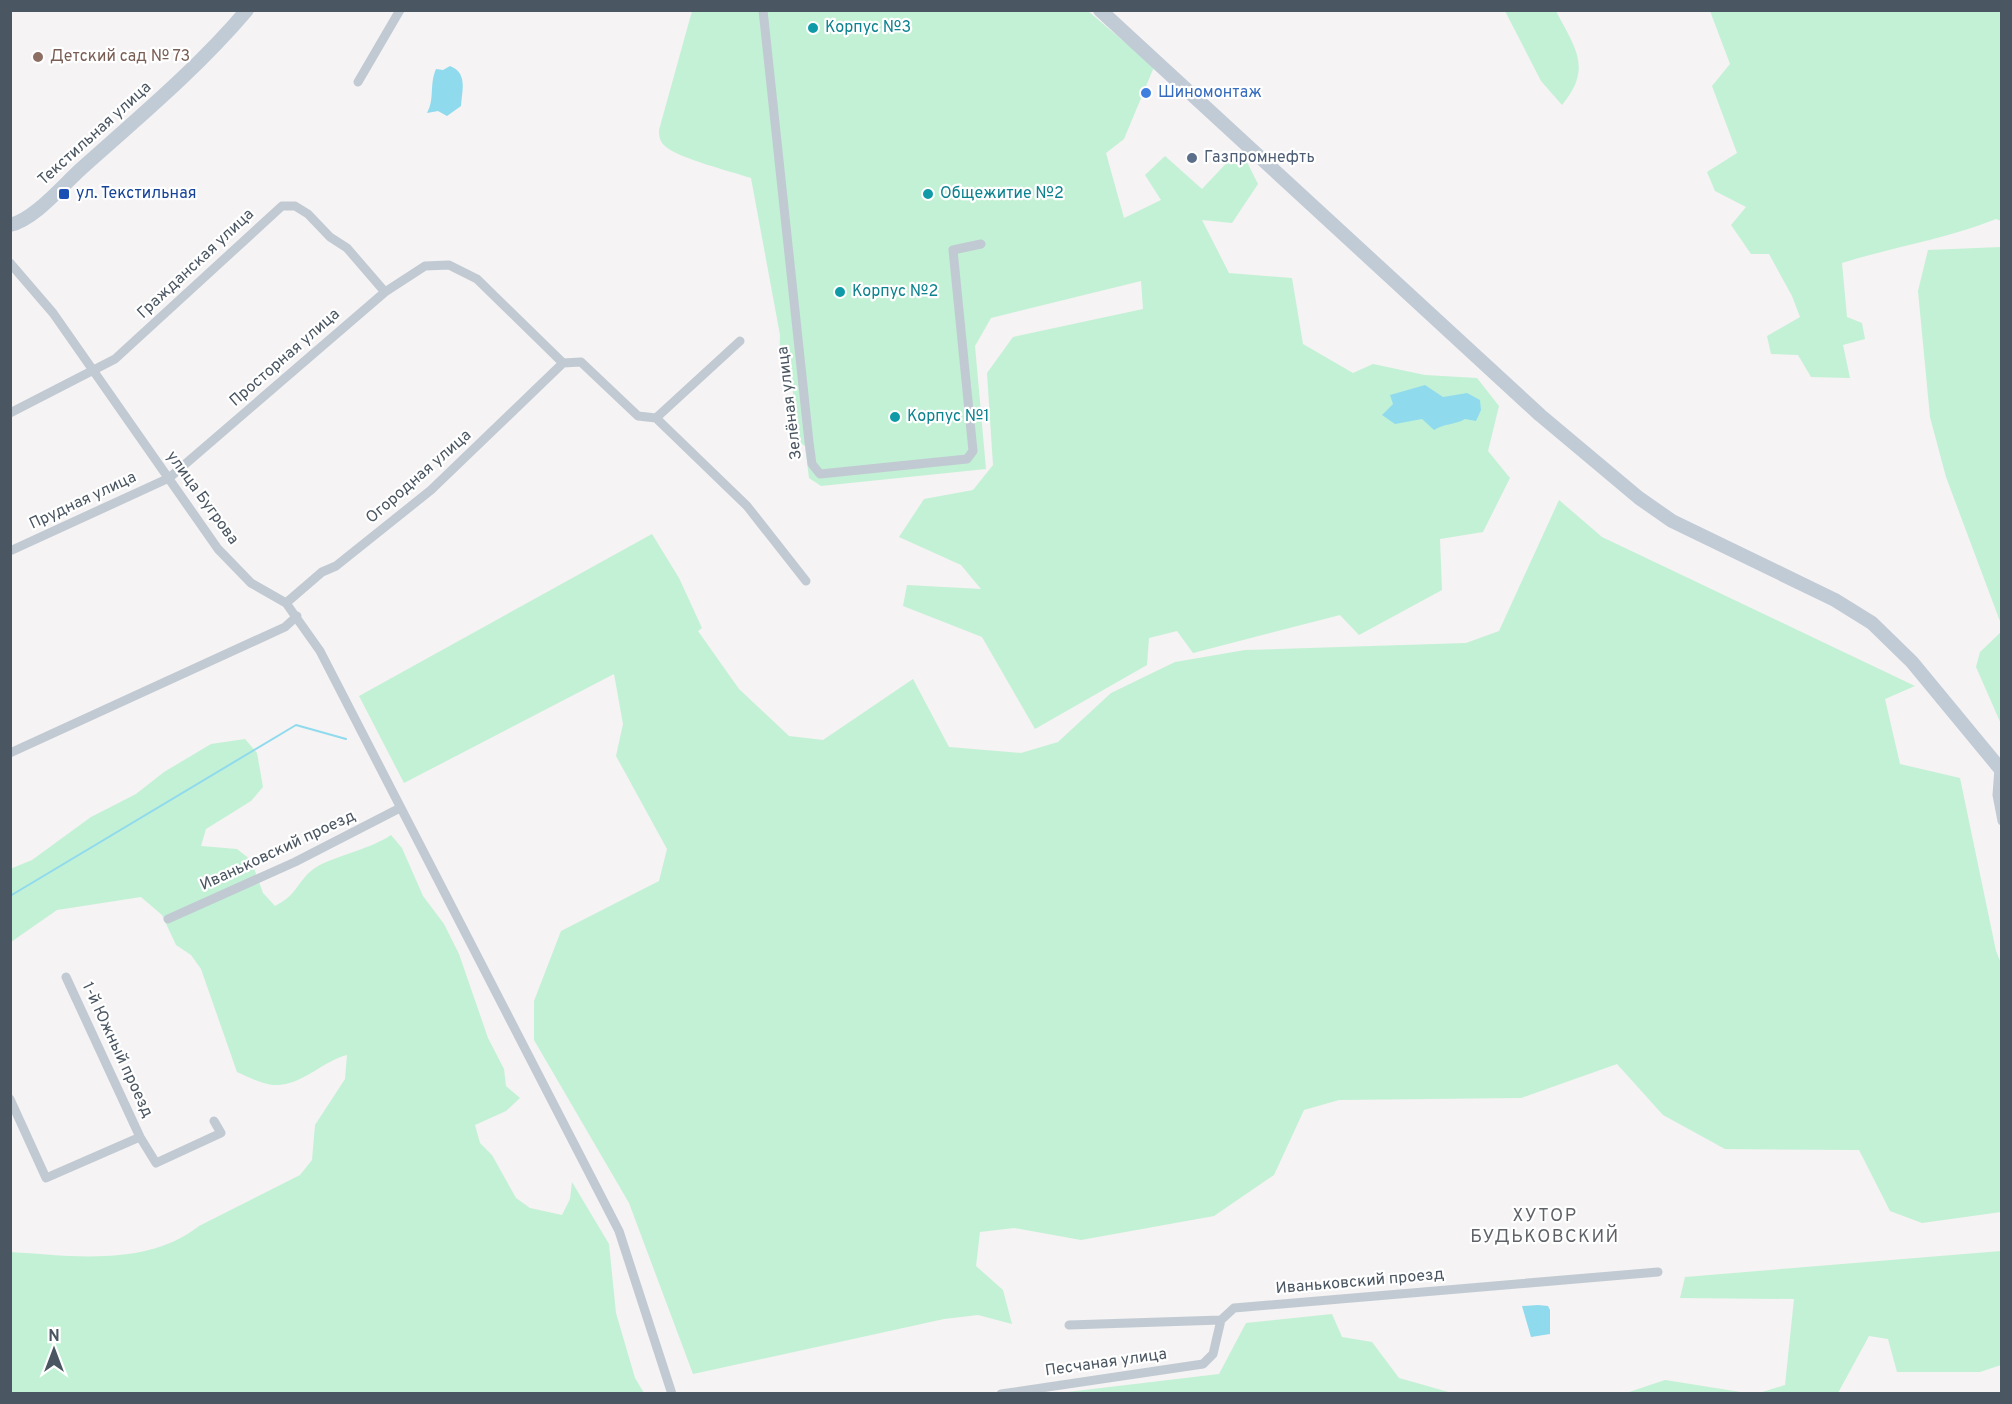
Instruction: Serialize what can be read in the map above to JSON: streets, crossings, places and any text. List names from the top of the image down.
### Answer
{
  "streets": {
    "street": [
      "Текстильная улица",
      "Гражданская улица",
      "Просторная улица",
      "Зелёная улица",
      "Огородная улица",
      "улица Бугрова",
      "Прудная улица",
      "Иваньковский проезд",
      "1-й Южный проезд",
      "Песчаная улица"
    ]
  },
  "crossings": [
    ["Гражданская улица", "Просторная улица"],
    ["Гражданская улица", "улица Бугрова"],
    ["Просторная улица", "Огородная улица"],
    ["Просторная улица", "улица Бугрова"],
    ["Просторная улица", "Прудная улица"],
    ["Огородная улица", "улица Бугрова"],
    ["улица Бугрова", "Прудная улица"],
    ["улица Бугрова", "Иваньковский проезд"],
    ["Иваньковский проезд", "Песчаная улица"]
  ],
  "districts": ["ХУТОР БУДЬКОВСКИЙ"],
  "places": {
    "other": [
      "Корпус №3",
      "Детский сад № 73",
      "Шиномонтаж",
      "Газпромнефть",
      "Общежитие №2",
      "Корпус №2",
      "Корпус №1"
    ],
    "transit": ["ул. Текстильная"]
  },
  "north": "top"
}
